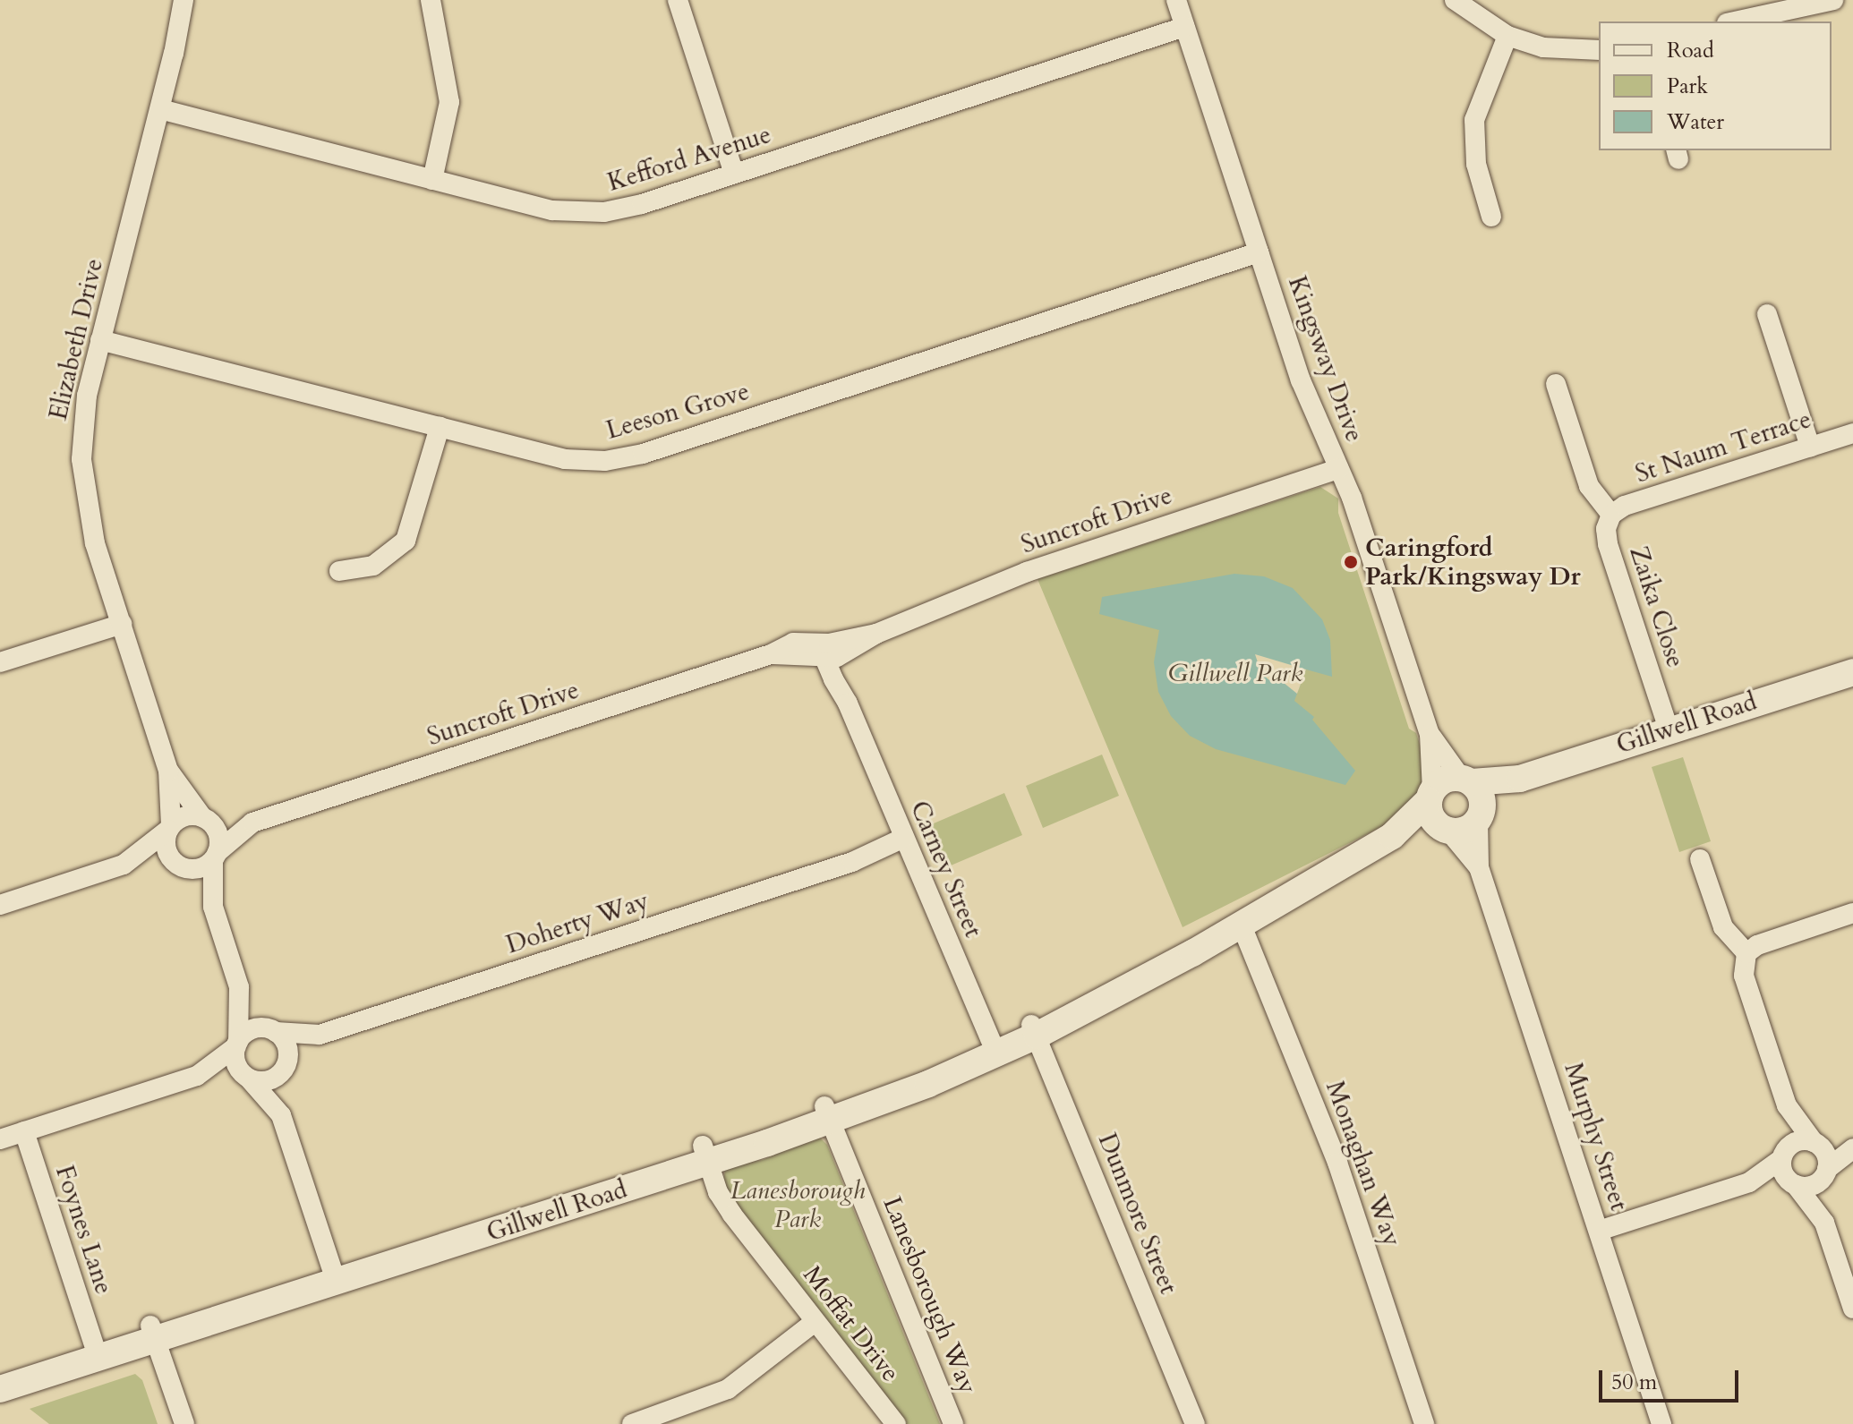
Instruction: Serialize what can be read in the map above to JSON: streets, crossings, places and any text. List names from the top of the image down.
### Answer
{
  "streets": {
    "street": [
      "Kefford Avenue",
      "Elizabeth Drive",
      "Kingsway Drive",
      "Leeson Grove",
      "St Naum Terrace",
      "Suncroft Drive",
      "Zaika Close",
      "Gillwell Road",
      "Carney Street",
      "Doherty Way",
      "Murphy Street",
      "Monaghan Way",
      "Dunmore Street",
      "Foynes Lane",
      "Lanesborough Way",
      "Moffat Drive"
    ]
  },
  "crossings": [
    ["Kefford Avenue", "Elizabeth Drive"],
    ["Kefford Avenue", "Kingsway Drive"],
    ["Elizabeth Drive", "Leeson Grove"],
    ["Elizabeth Drive", "Suncroft Drive"],
    ["Kingsway Drive", "Leeson Grove"],
    ["Kingsway Drive", "Suncroft Drive"],
    ["Kingsway Drive", "Gillwell Road"],
    ["Kingsway Drive", "Murphy Street"],
    ["St Naum Terrace", "Zaika Close"],
    ["Suncroft Drive", "Carney Street"],
    ["Zaika Close", "Gillwell Road"],
    ["Gillwell Road", "Carney Street"],
    ["Gillwell Road", "Murphy Street"],
    ["Gillwell Road", "Monaghan Way"],
    ["Gillwell Road", "Dunmore Street"],
    ["Gillwell Road", "Foynes Lane"],
    ["Gillwell Road", "Lanesborough Way"],
    ["Gillwell Road", "Moffat Drive"],
    ["Carney Street", "Doherty Way"]
  ],
  "parks": ["Gillwell Park", "Lanesborough Park"],
  "places": ["Caringford Park/Kingsway Dr"],
  "legend": ["Road", "Park", "Water"],
  "scale_bar": "50 m"
}
